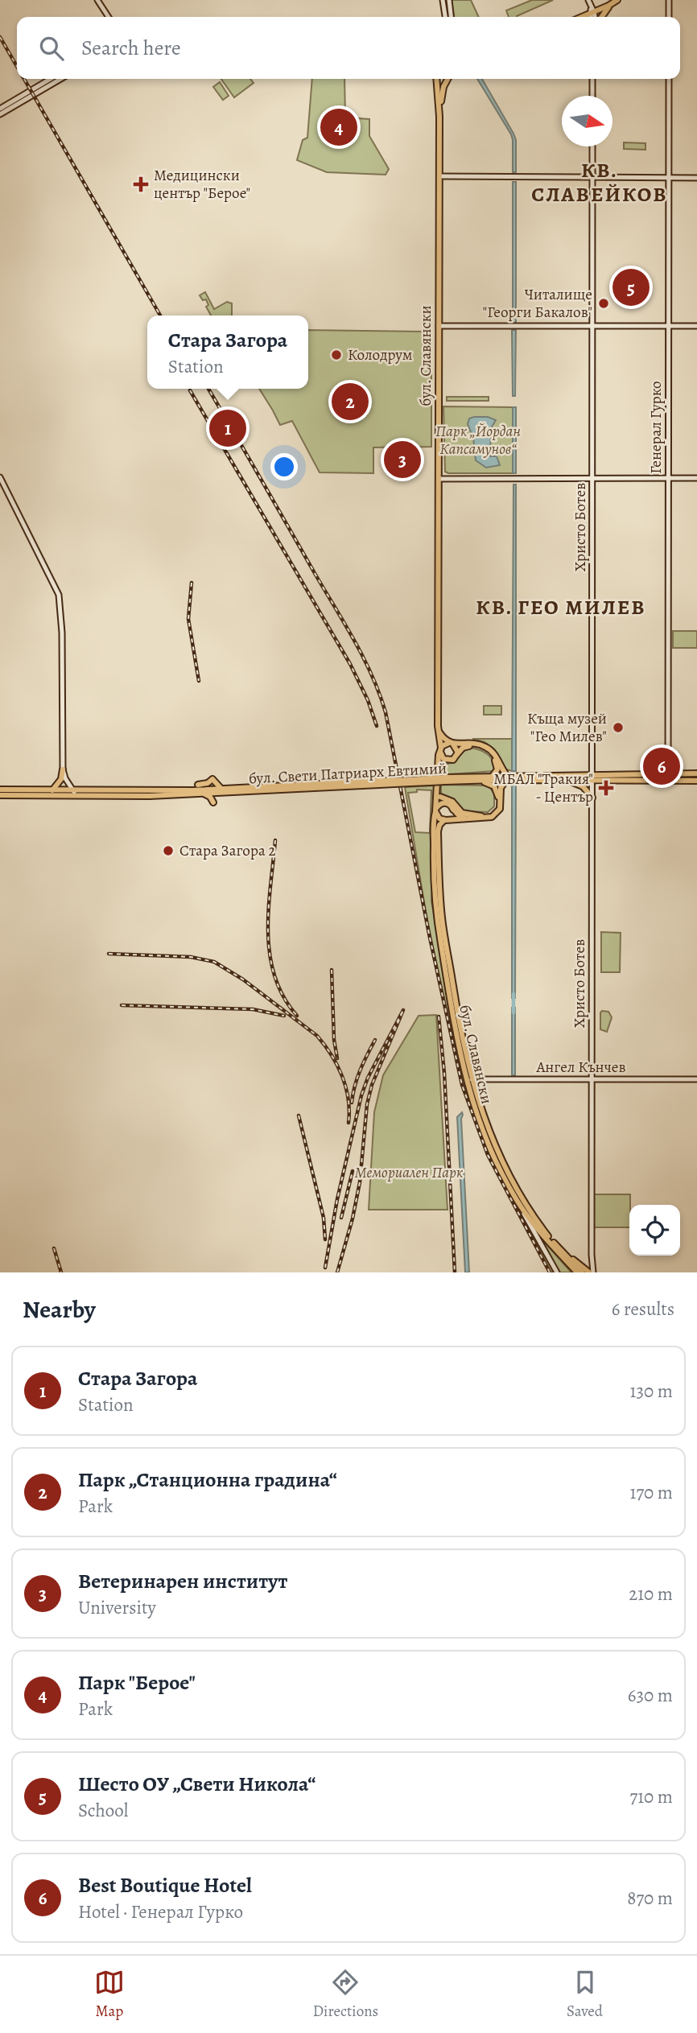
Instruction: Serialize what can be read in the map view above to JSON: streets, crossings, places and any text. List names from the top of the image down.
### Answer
{
  "streets": {
    "main road": ["бул. Славянски", "бул. Свети Патриарх Евтимий"],
    "street": ["Генерал Гурко", "Христо Ботев", "Ангел Кънчев"]
  },
  "crossings": [
    ["бул. Славянски", "Христо Ботев"],
    ["бул. Славянски", "Ангел Кънчев"],
    ["Генерал Гурко", "бул. Свети Патриарх Евтимий"],
    ["Христо Ботев", "бул. Свети Патриарх Евтимий"],
    ["Христо Ботев", "Ангел Кънчев"]
  ],
  "districts": ["КВ. СЛАВЕЙКОВ", "КВ. ГЕО МИЛЕВ"],
  "parks": ["Парк „Йордан Капсамунов“", "Мемориален Парк"],
  "places": {
    "health": ["Медицински център \"Берое\"", "МБАЛ \"Тракия\" - Център"],
    "other": [
      "Читалище \"Георги Бакалов\"",
      "Колодрум",
      "Къща музей \"Гео Милев\"",
      "Стара Загора 2"
    ]
  },
  "north": "right",
  "page": {
    "search": "Search here",
    "pins": [
      "4",
      "5",
      "2",
      "1",
      "3",
      "6"
    ],
    "popup": ["Стара Загора", "Station"],
    "heading": ["Nearby", "6 results"],
    "list": [
      {
        "mark": "1",
        "name": "Стара Загора",
        "note": "Station",
        "value": "130 m"
      },
      {
        "mark": "2",
        "name": "Парк „Станционна градина“",
        "note": "Park",
        "value": "170 m"
      },
      {
        "mark": "3",
        "name": "Ветеринарен институт",
        "note": "University",
        "value": "210 m"
      },
      {
        "mark": "4",
        "name": "Парк \"Берое\"",
        "note": "Park",
        "value": "630 m"
      },
      {
        "mark": "5",
        "name": "Шесто ОУ „Свети Никола“",
        "note": "School",
        "value": "710 m"
      },
      {
        "mark": "6",
        "name": "Best Boutique Hotel",
        "note": "Hotel · Генерал Гурко",
        "value": "870 m"
      }
    ],
    "nav": ["Map", "Directions", "Saved"]
  }
}
